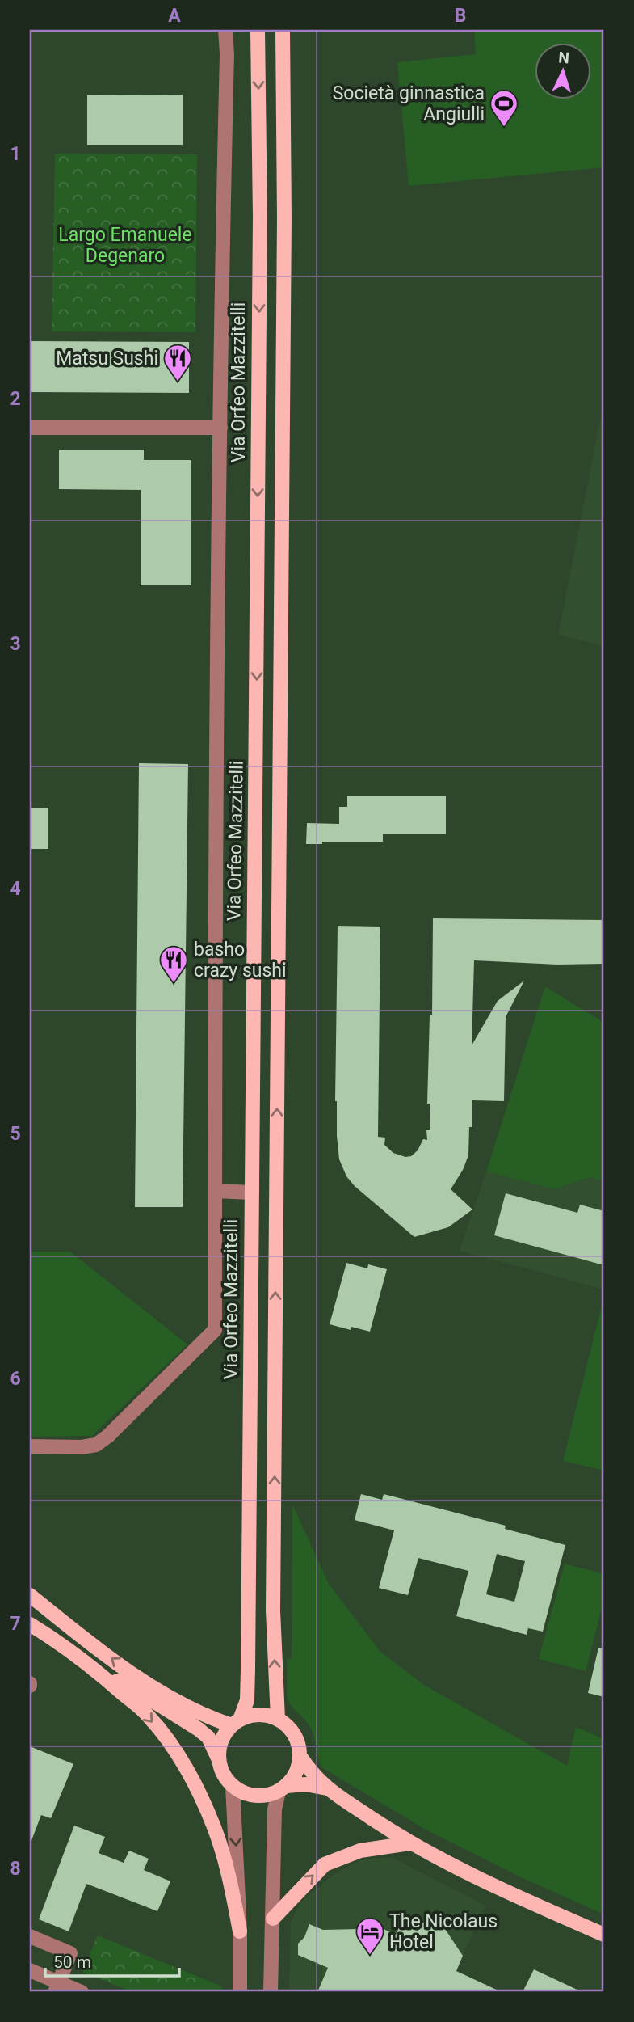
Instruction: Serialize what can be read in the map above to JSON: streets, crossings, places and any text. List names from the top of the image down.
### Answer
{
  "streets": {
    "main road": ["Via Orfeo Mazzitelli"]
  },
  "parks": ["Largo Emanuele Degenaro"],
  "places": {
    "sports": ["Società ginnastica Angiulli"],
    "restaurant": ["Matsu Sushi", "basho crazy sushi"],
    "hotel": ["The Nicolaus Hotel"]
  },
  "scale_bar": "50 m",
  "north": "top",
  "grid": {
    "columns": ["A", "B"],
    "rows": [
      "1",
      "2",
      "3",
      "4",
      "5",
      "6",
      "7",
      "8"
    ]
  }
}
